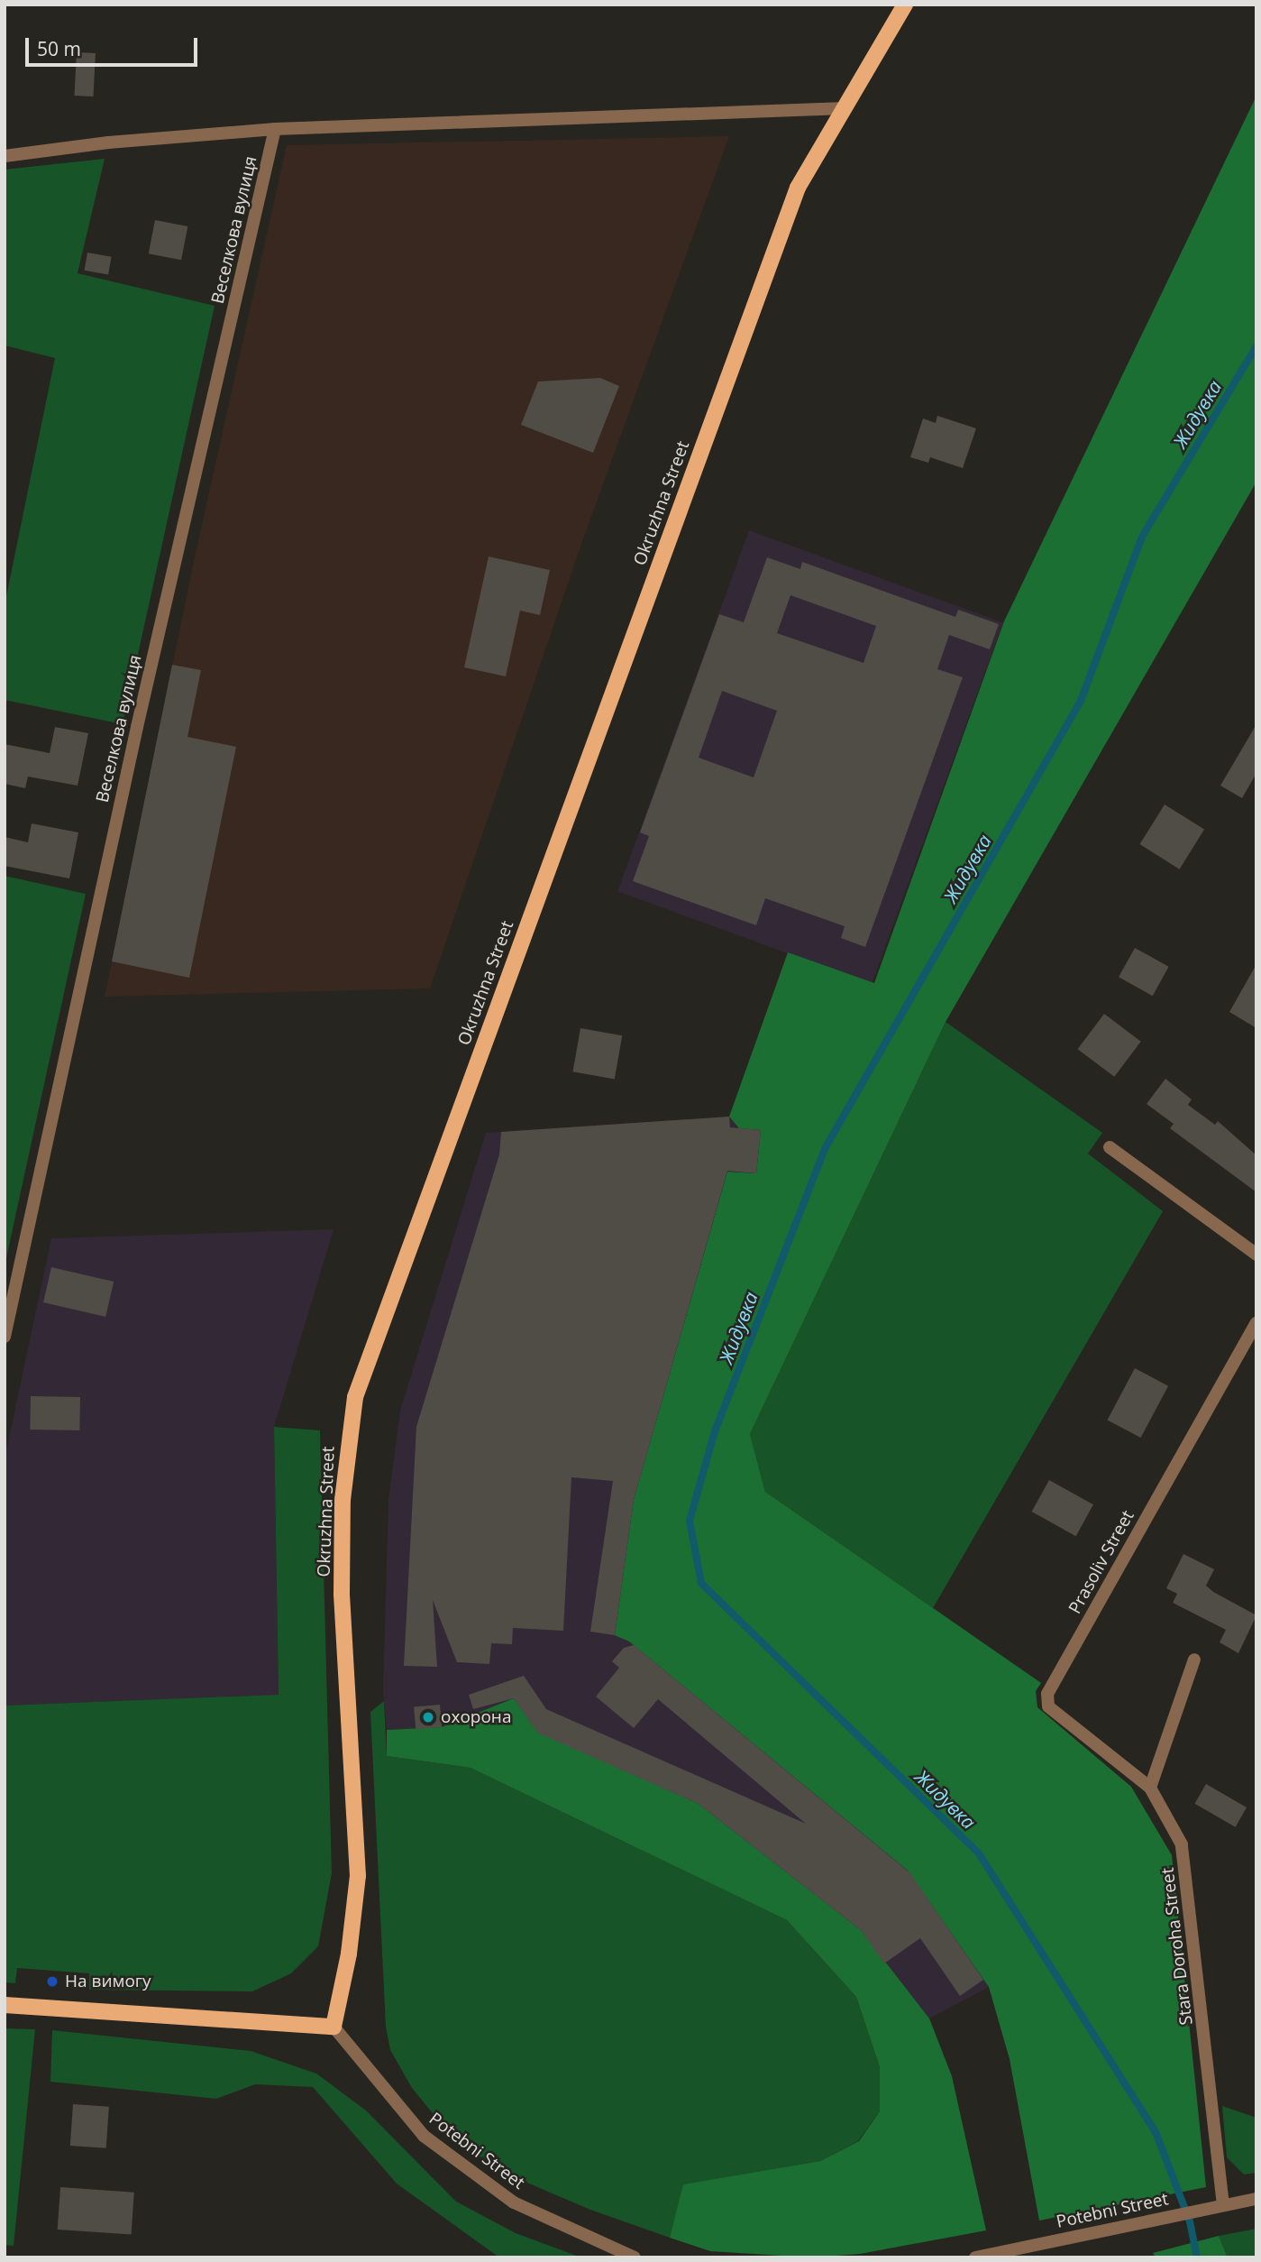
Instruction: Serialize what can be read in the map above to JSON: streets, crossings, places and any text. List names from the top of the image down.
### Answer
{
  "streets": {
    "main road": ["Okruzhna Street"],
    "street": [
      "Веселкова вулиця",
      "Prasoliv Street",
      "Stara Doroha Street",
      "Potebni Street"
    ]
  },
  "crossings": [
    ["Okruzhna Street", "Potebni Street"],
    ["Prasoliv Street", "Stara Doroha Street"],
    ["Stara Doroha Street", "Potebni Street"]
  ],
  "water": ["Жидувка"],
  "places": ["охорона", "На вимогу"],
  "scale_bar": "50 m"
}
